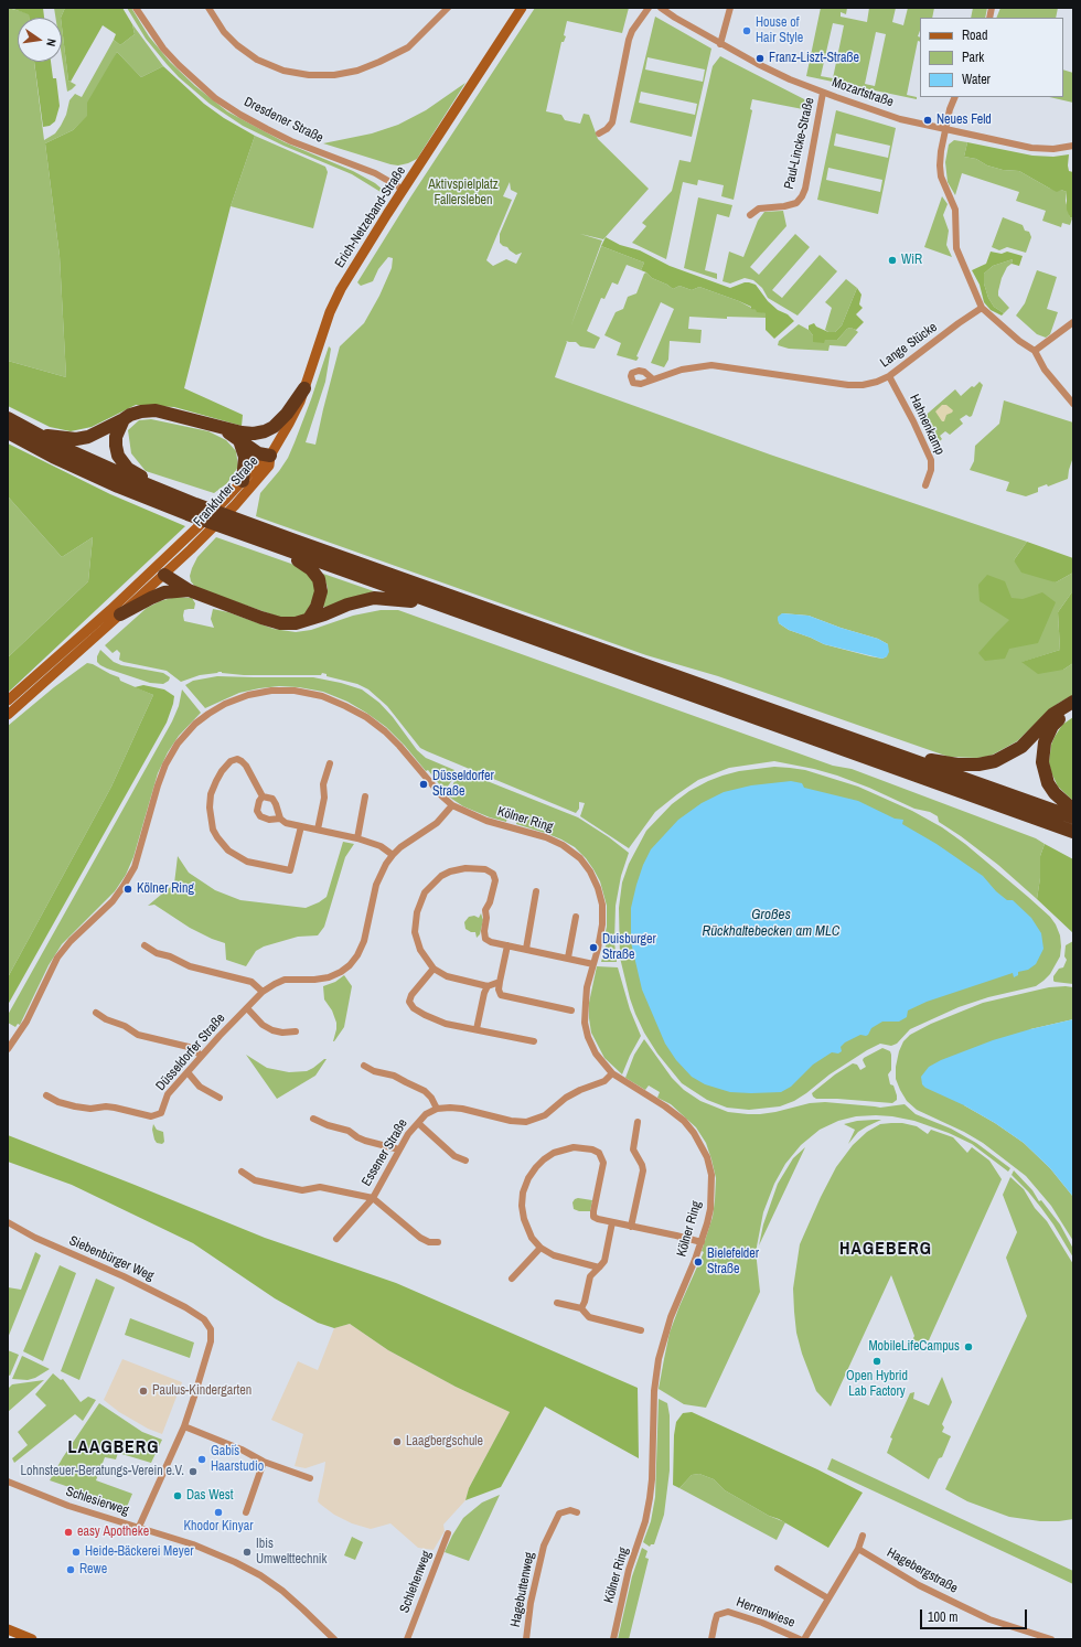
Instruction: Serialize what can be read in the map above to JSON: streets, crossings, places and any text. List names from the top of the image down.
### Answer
{
  "streets": {
    "street": [
      "Mozartstraße",
      "Dresdener Straße",
      "Paul-Lincke-Straße",
      "Erich-Netzeband-Straße",
      "Lange Stücke",
      "Hahnenkamp",
      "Frankfurter Straße",
      "Kölner Ring",
      "Düsseldorfer Straße",
      "Essener Straße",
      "Siebenbürger Weg",
      "Schlesierweg",
      "Hagebergstraße",
      "Schlehenweg",
      "Hagebuttenweg",
      "Herrenwiese"
    ]
  },
  "crossings": [
    ["Mozartstraße", "Paul-Lincke-Straße"],
    ["Dresdener Straße", "Erich-Netzeband-Straße"],
    ["Erich-Netzeband-Straße", "Frankfurter Straße"],
    ["Lange Stücke", "Hahnenkamp"],
    ["Kölner Ring", "Düsseldorfer Straße"]
  ],
  "districts": ["HAGEBERG", "LAAGBERG"],
  "water": ["Großes Rückhaltebecken am MLC"],
  "parks": ["Aktivspielplatz Fallersleben"],
  "places": [
    "House of Hair Style",
    "Franz-Liszt-Straße",
    "Neues Feld",
    "WiR",
    "Düsseldorfer Straße",
    "Kölner Ring",
    "Duisburger Straße",
    "Bielefelder Straße",
    "MobileLifeCampus",
    "Open Hybrid Lab Factory",
    "Paulus-Kindergarten",
    "Laagbergschule",
    "Gabi´s Haarstudio",
    "Lohnsteuer-Beratungs-Verein e.V.",
    "Das West",
    "Khodor Kinyar",
    "easy Apotheke",
    "Heide-Bäckerei Meyer",
    "Ibis Umwelttechnik",
    "Rewe"
  ],
  "legend": ["Road", "Park", "Water"],
  "scale_bar": "100 m",
  "north": "right"
}
